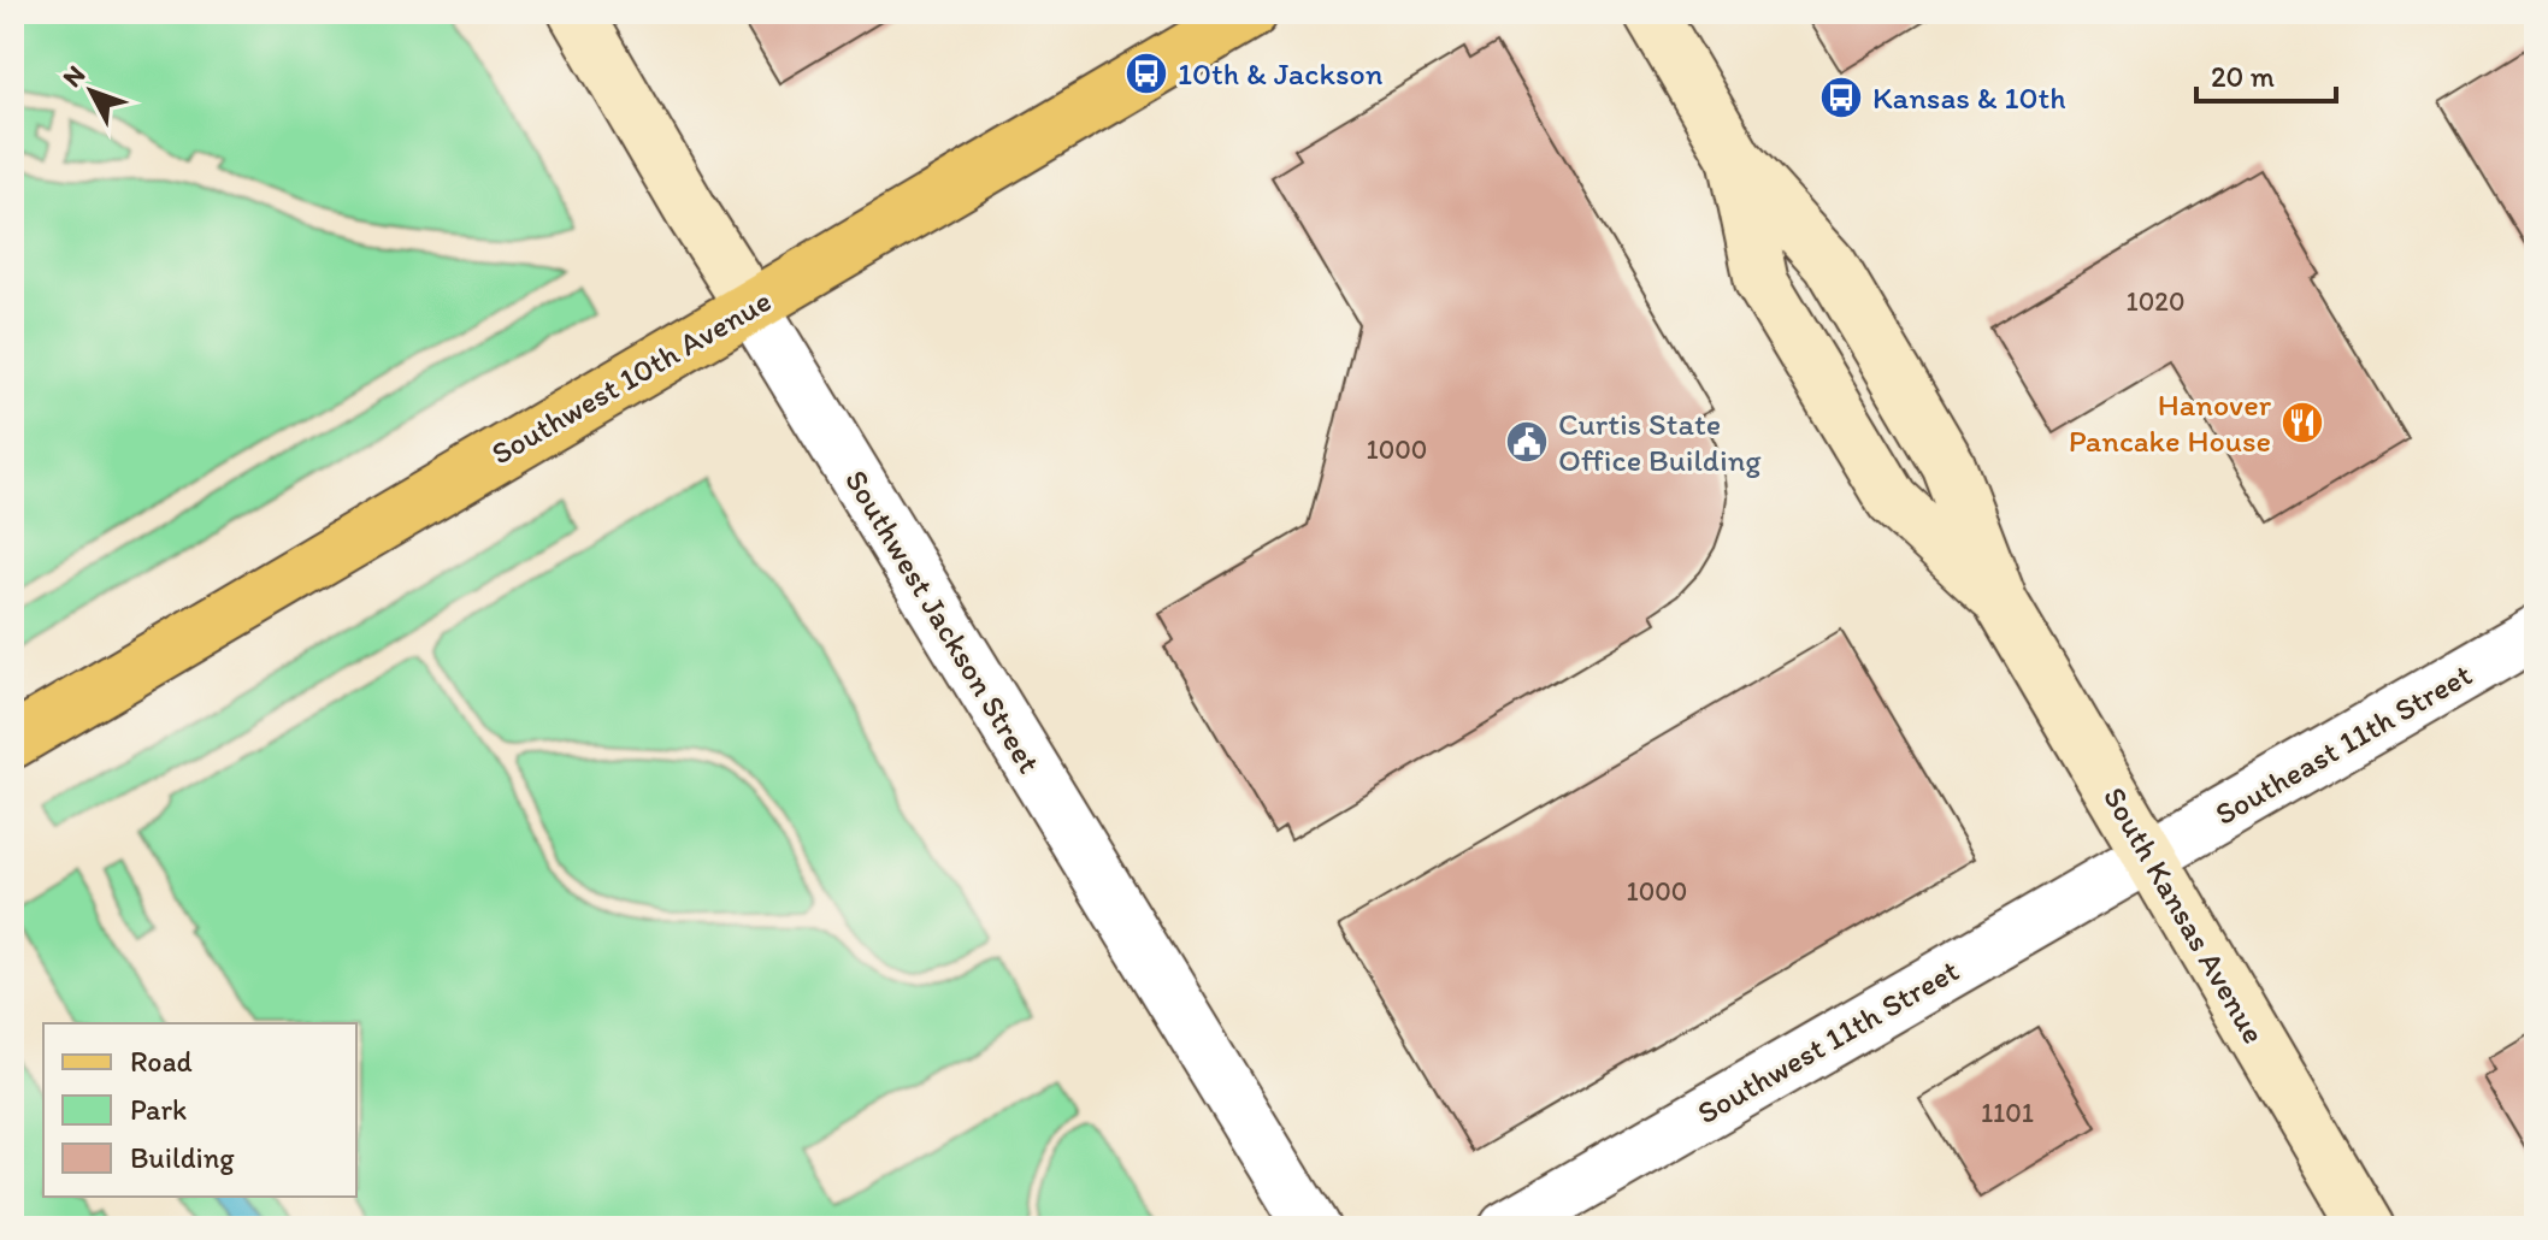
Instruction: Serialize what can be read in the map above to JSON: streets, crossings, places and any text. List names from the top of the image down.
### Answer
{
  "streets": {
    "main road": ["Southwest 10th Avenue", "Southwest Jackson Street", "South Kansas Avenue"],
    "street": ["Southeast 11th Street", "Southwest 11th Street"]
  },
  "crossings": [
    ["Southwest 10th Avenue", "Southwest Jackson Street"],
    ["Southeast 11th Street", "South Kansas Avenue"],
    ["Southeast 11th Street", "Southwest 11th Street"],
    ["South Kansas Avenue", "Southwest 11th Street"]
  ],
  "places": {
    "bus stop": ["10th & Jackson", "Kansas & 10th"],
    "restaurant": ["Hanover Pancake House"],
    "public building": ["Curtis State Office Building"]
  },
  "house_numbers": [
    "1020",
    "1000",
    "1000",
    "1101"
  ],
  "legend": ["Road", "Park", "Building"],
  "scale_bar": "20 m",
  "north": "top left"
}
